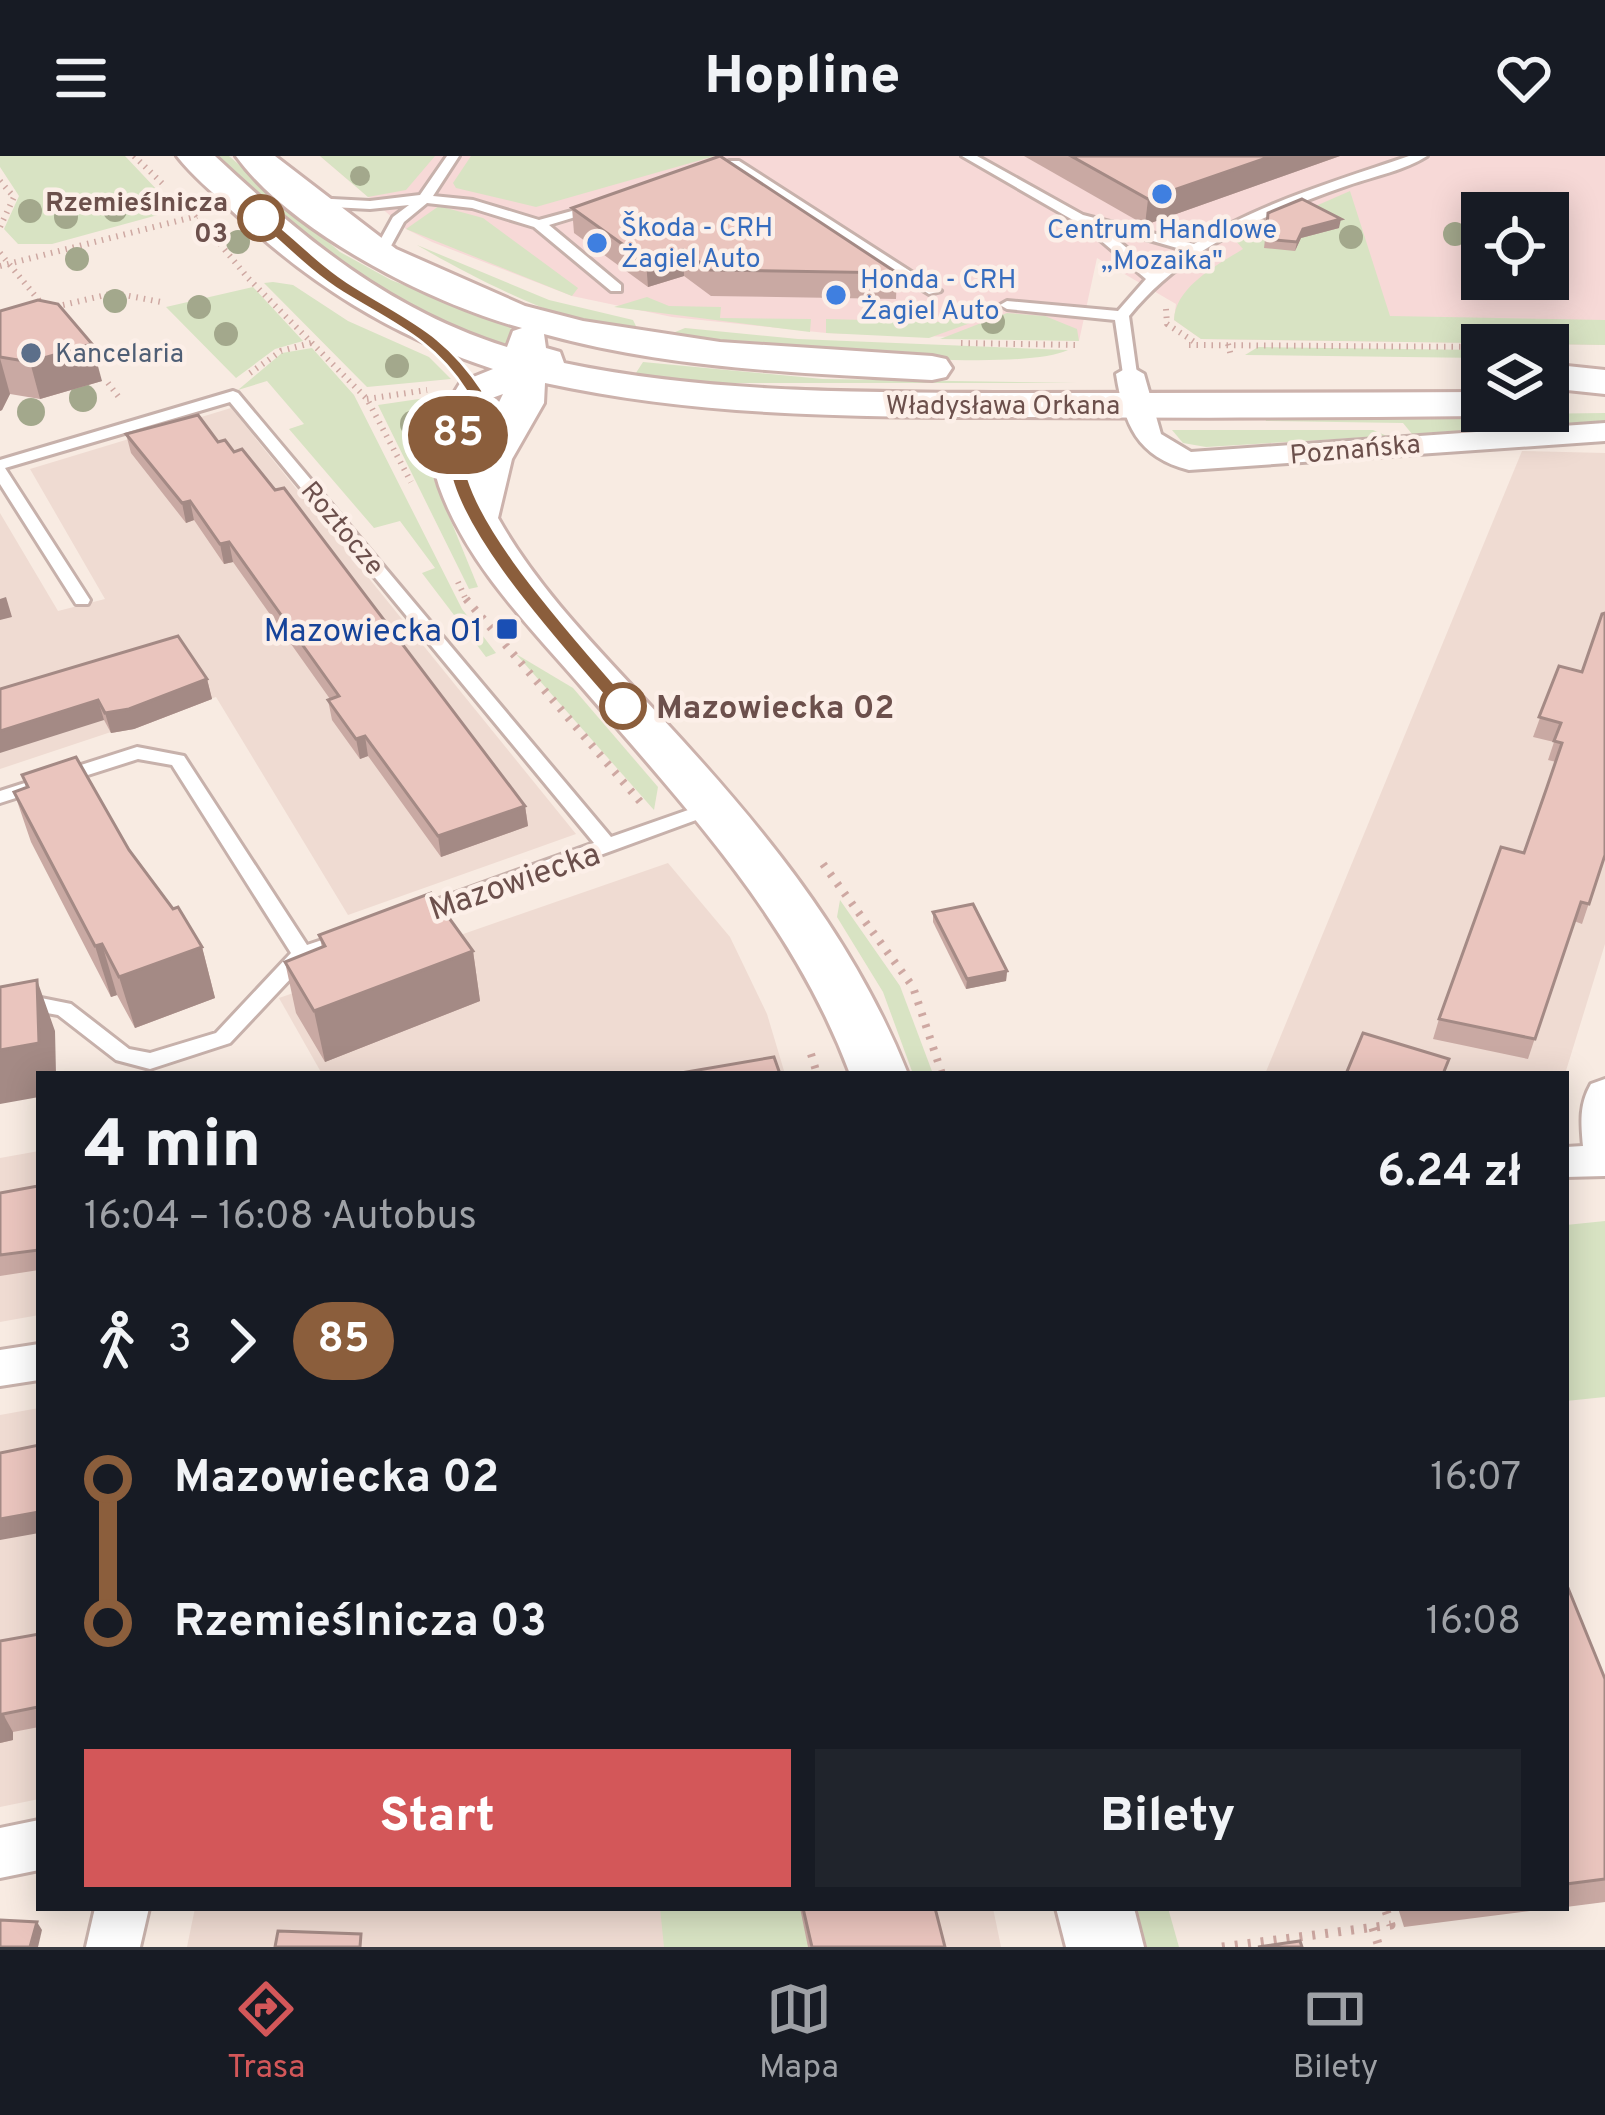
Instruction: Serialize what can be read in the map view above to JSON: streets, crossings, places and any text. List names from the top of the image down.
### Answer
{
  "streets": {
    "street": ["Władysława Orkana", "Poznańska"],
    "lane": ["Roztocze", "Mazowiecka"]
  },
  "crossings": [
    ["Władysława Orkana", "Poznańska"],
    ["Roztocze", "Mazowiecka"]
  ],
  "places": {
    "other": [
      "Centrum Handlowe ,,Mozaika\"",
      "Rzemieślnicza 03",
      "Škoda - CRH Żagiel Auto",
      "Honda - CRH Żagiel Auto",
      "Kancelaria",
      "Mazowiecka 02"
    ],
    "transit": ["Mazowiecka 01"]
  },
  "lines": ["bus line 85"],
  "page": {
    "header": "Hopline",
    "on_map": "85",
    "heading": ["4 min", "16:04 – 16:08 · Autobus", "6.24 zł"],
    "legs": ["3", "85"],
    "list": [
      {
        "name": "Mazowiecka 02",
        "value": "16:07"
      },
      {
        "name": "Rzemieślnicza 03",
        "value": "16:08"
      }
    ],
    "buttons": ["Start", "Bilety"],
    "tabs": ["Trasa", "Mapa", "Bilety"]
  }
}
